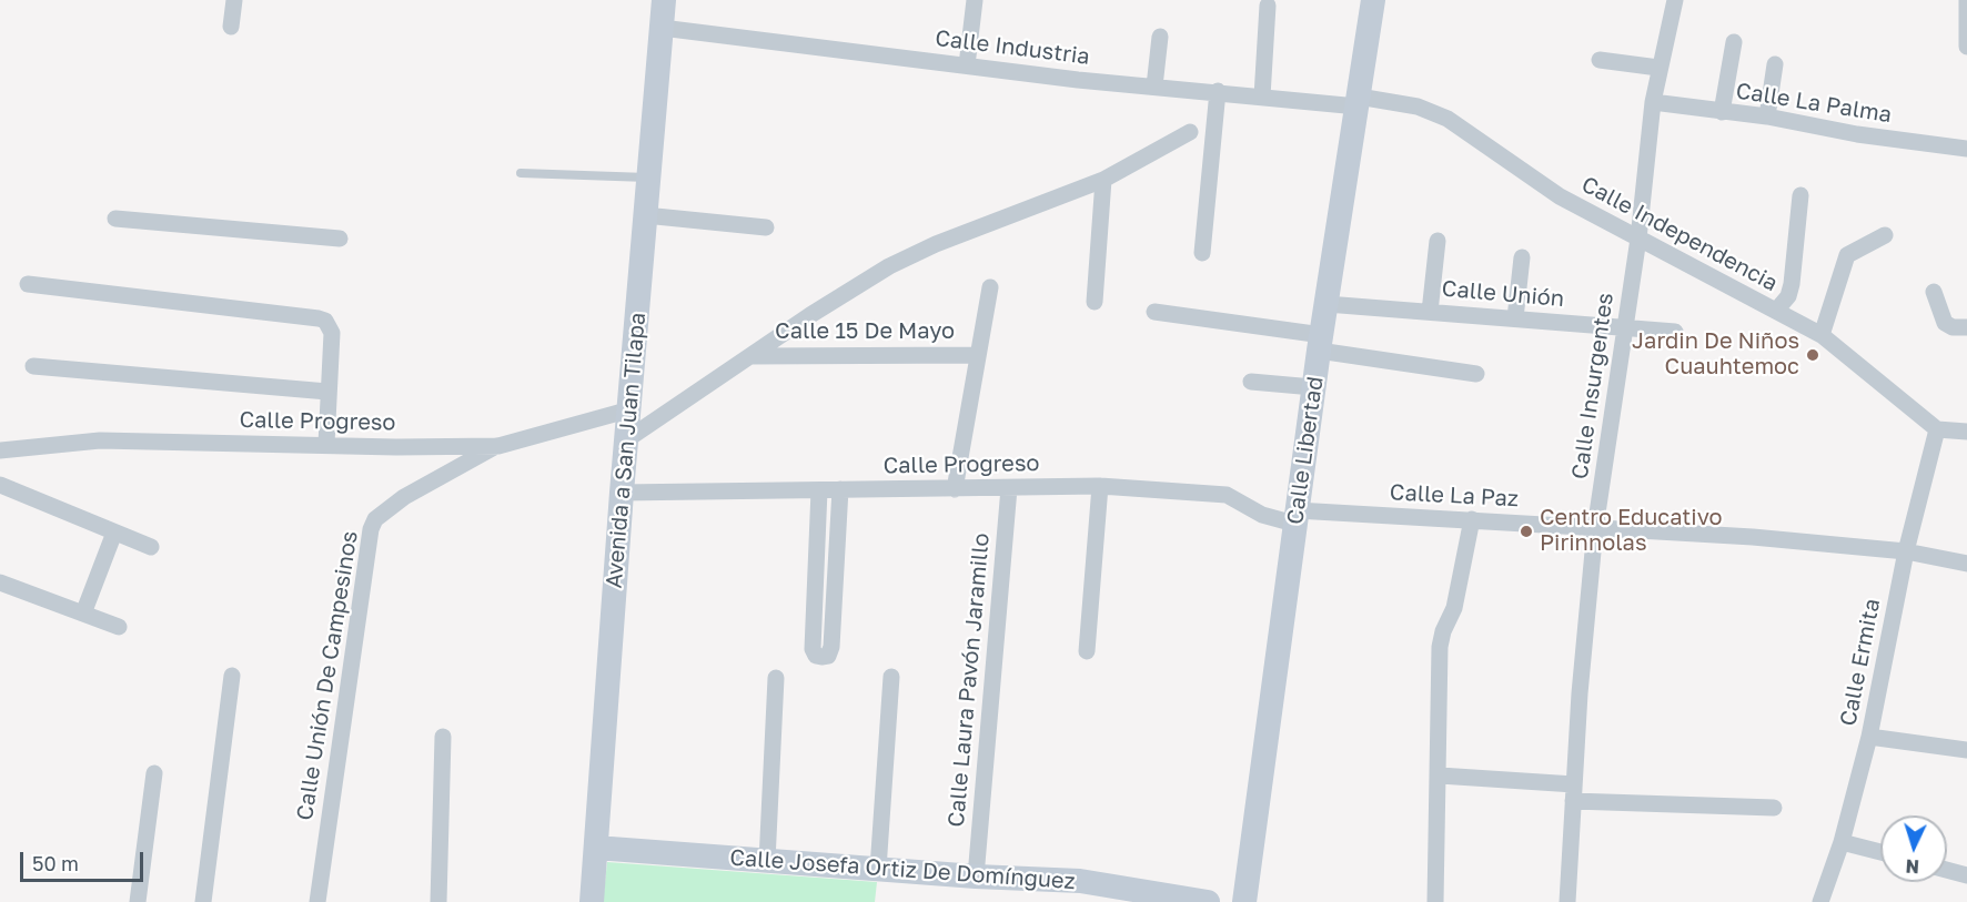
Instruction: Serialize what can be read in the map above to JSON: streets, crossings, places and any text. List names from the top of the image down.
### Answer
{
  "streets": {
    "main road": ["Avenida a San Juan Tilapa", "Calle Libertad", "Calle Josefa Ortiz De Domínguez"],
    "street": [
      "Calle Industria",
      "Calle La Palma",
      "Calle Independencia",
      "Calle Unión",
      "Calle 15 De Mayo",
      "Calle Insurgentes",
      "Calle Progreso",
      "Calle La Paz",
      "Calle Ermita",
      "Calle Unión De Campesinos",
      "Calle Laura Pavón Jaramillo"
    ]
  },
  "crossings": [
    ["Calle Industria", "Calle Independencia"],
    ["Calle Industria", "Avenida a San Juan Tilapa"],
    ["Calle Industria", "Calle Libertad"],
    ["Calle La Palma", "Calle Insurgentes"],
    ["Calle Independencia", "Calle Insurgentes"],
    ["Calle Independencia", "Calle Libertad"],
    ["Calle Independencia", "Calle Ermita"],
    ["Calle Unión", "Calle Insurgentes"],
    ["Calle Unión", "Calle Libertad"],
    ["Calle Insurgentes", "Calle La Paz"],
    ["Calle Progreso", "Avenida a San Juan Tilapa"],
    ["Calle Progreso", "Calle Libertad"],
    ["Calle Progreso", "Calle La Paz"],
    ["Calle Progreso", "Calle Unión De Campesinos"],
    ["Calle Progreso", "Calle Laura Pavón Jaramillo"],
    ["Avenida a San Juan Tilapa", "Calle Josefa Ortiz De Domínguez"],
    ["Calle Libertad", "Calle La Paz"],
    ["Calle La Paz", "Calle Ermita"],
    ["Calle Laura Pavón Jaramillo", "Calle Josefa Ortiz De Domínguez"]
  ],
  "places": ["Jardin De Niños Cuauhtemoc", "Centro Educativo Pirinnolas"],
  "scale_bar": "50 m",
  "north": "bottom"
}
